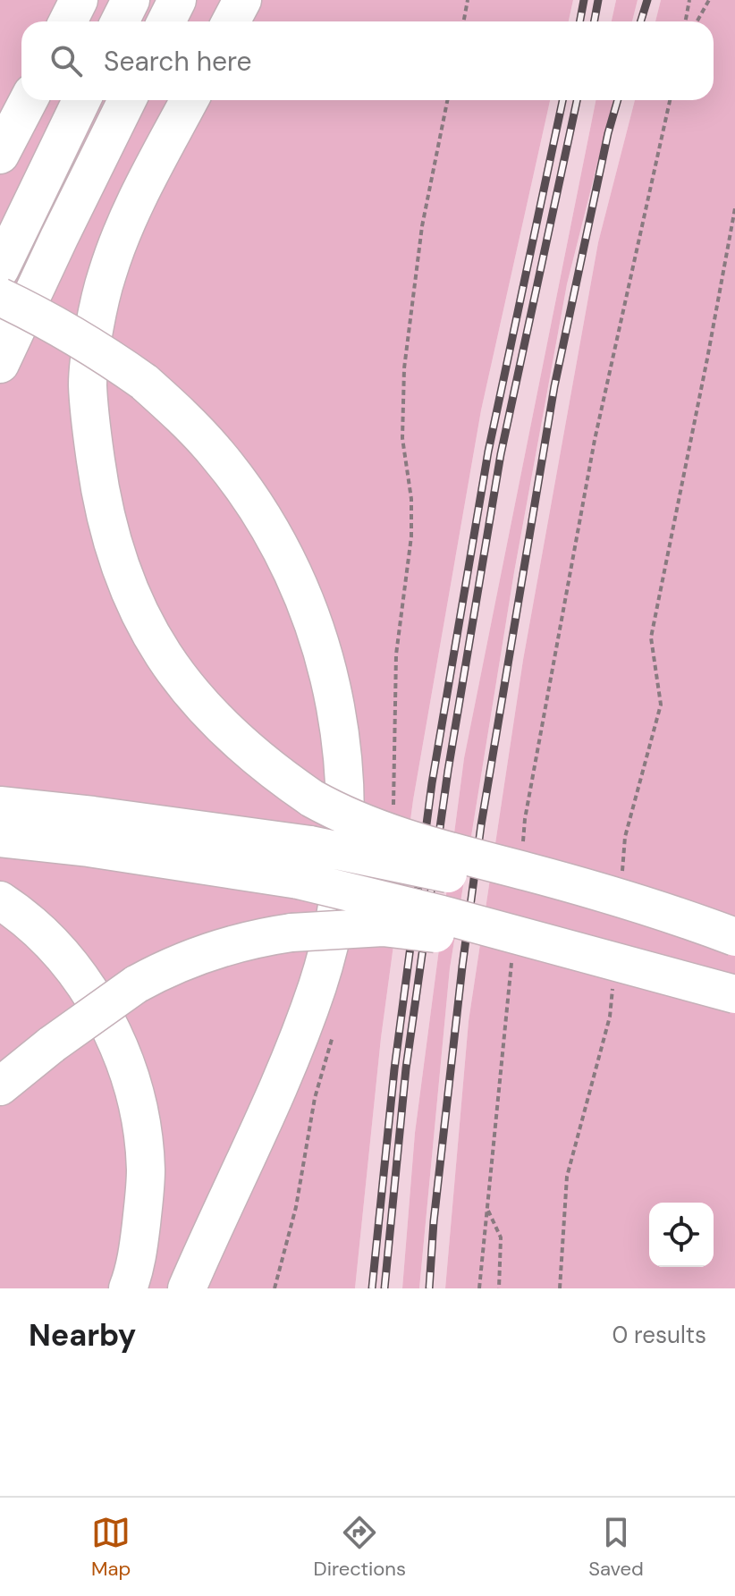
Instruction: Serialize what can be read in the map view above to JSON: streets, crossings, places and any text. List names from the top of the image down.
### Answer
{
  "page": {
    "search": "Search here",
    "heading": ["Nearby", "0 results"],
    "nav": ["Map", "Directions", "Saved"]
  }
}
